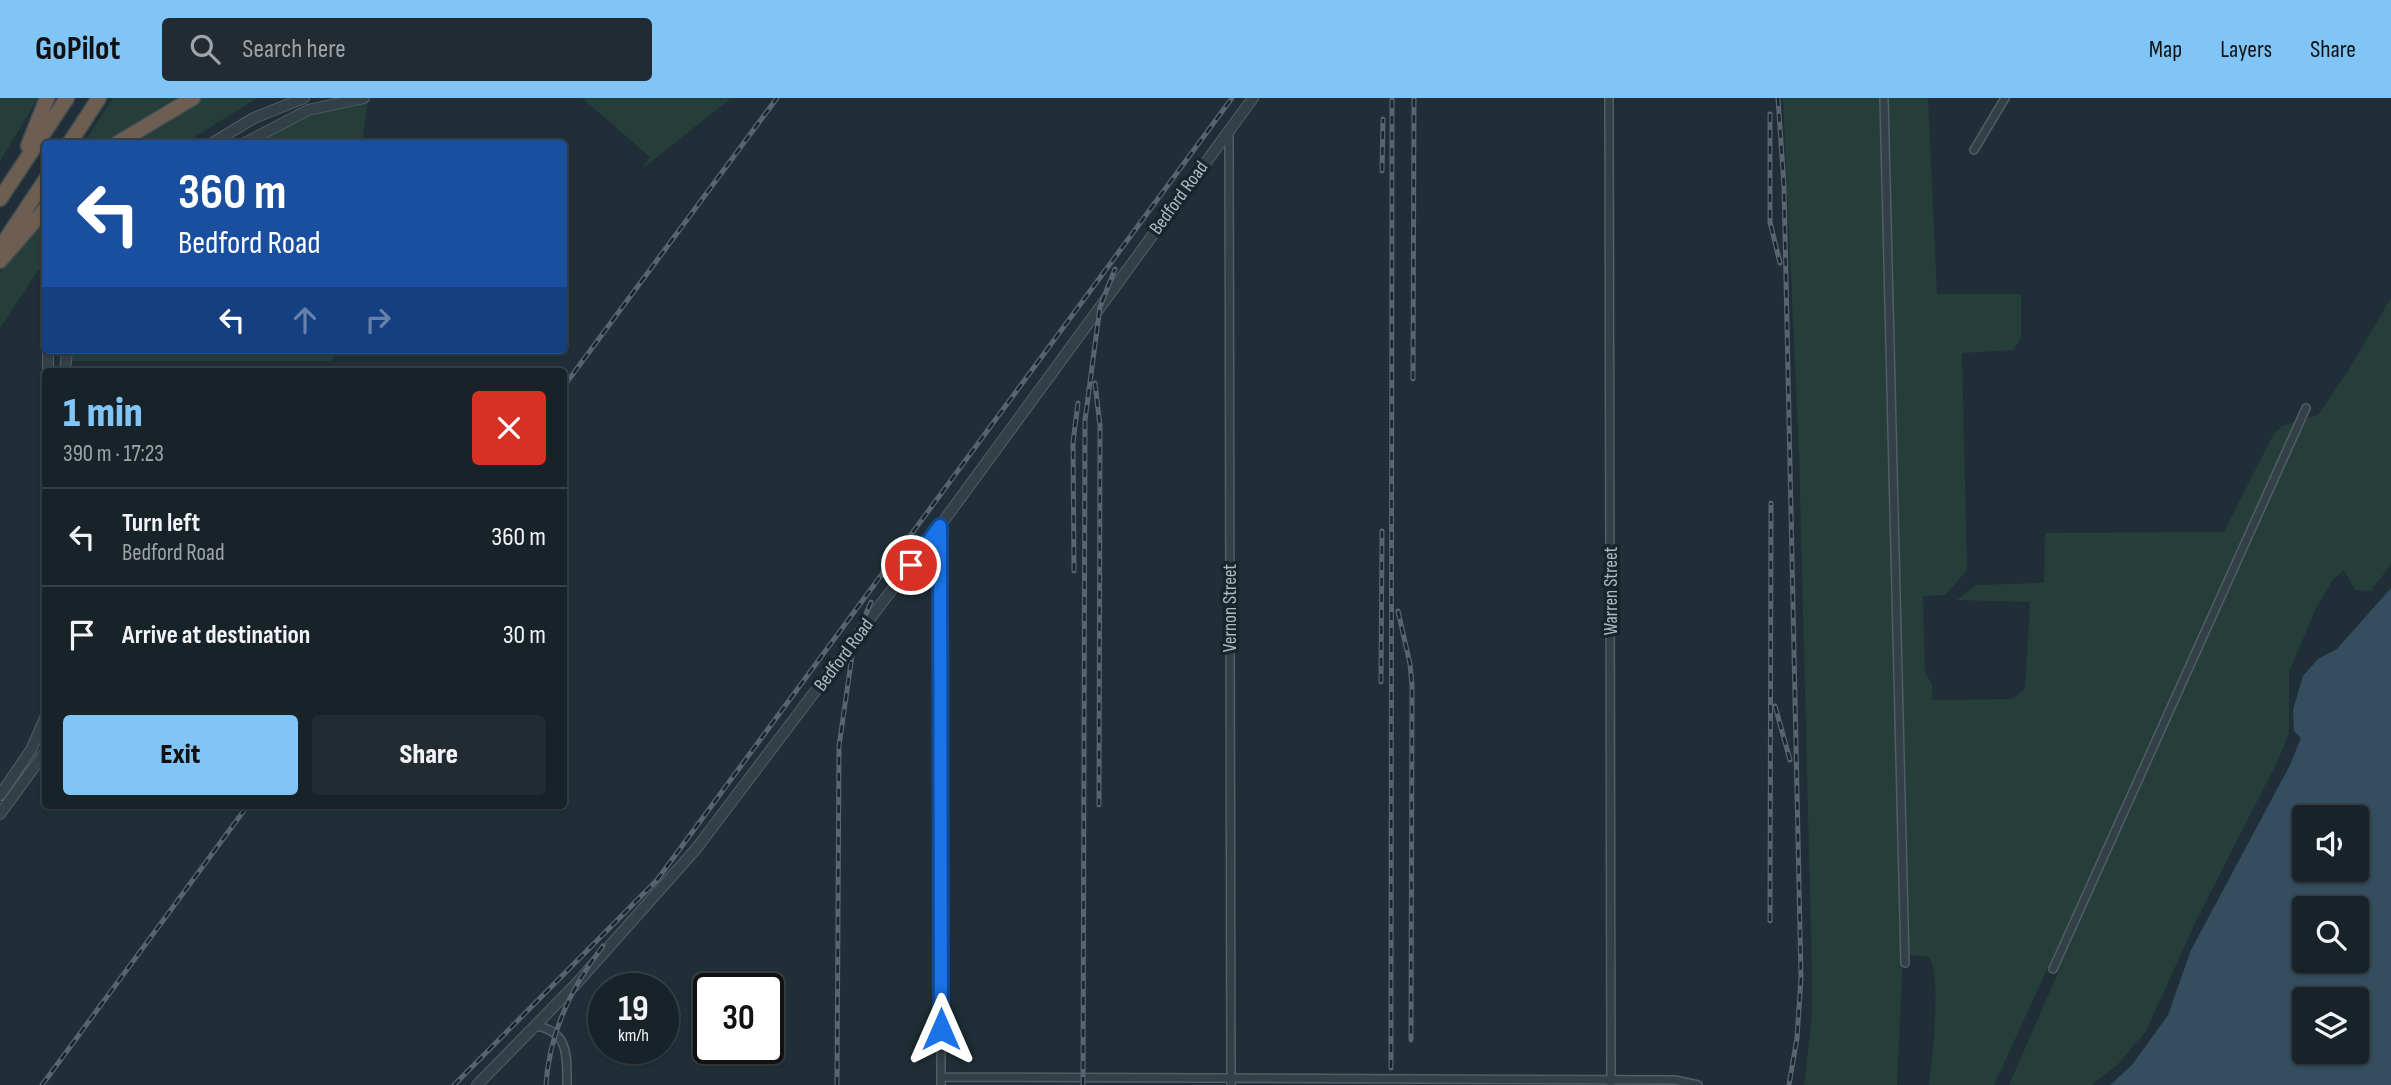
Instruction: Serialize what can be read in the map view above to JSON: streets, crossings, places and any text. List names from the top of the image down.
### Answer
{
  "streets": {
    "street": ["Bedford Road", "Warren Street", "Vernon Street"]
  },
  "crossings": [
    ["Bedford Road", "Vernon Street"]
  ],
  "page": {
    "header": "GoPilot",
    "search": "Search here",
    "nav": ["Map", "Layers", "Share"],
    "turn": ["360 m", "Bedford Road"],
    "heading": ["1 min", "390 m · 17:23"],
    "list": [
      {
        "name": "Turn left",
        "note": "Bedford Road",
        "value": "360 m"
      },
      {
        "name": "Arrive at destination",
        "value": "30 m"
      }
    ],
    "buttons": ["Exit", "Share"],
    "speed": "19 km/h",
    "limit": "30"
  }
}
